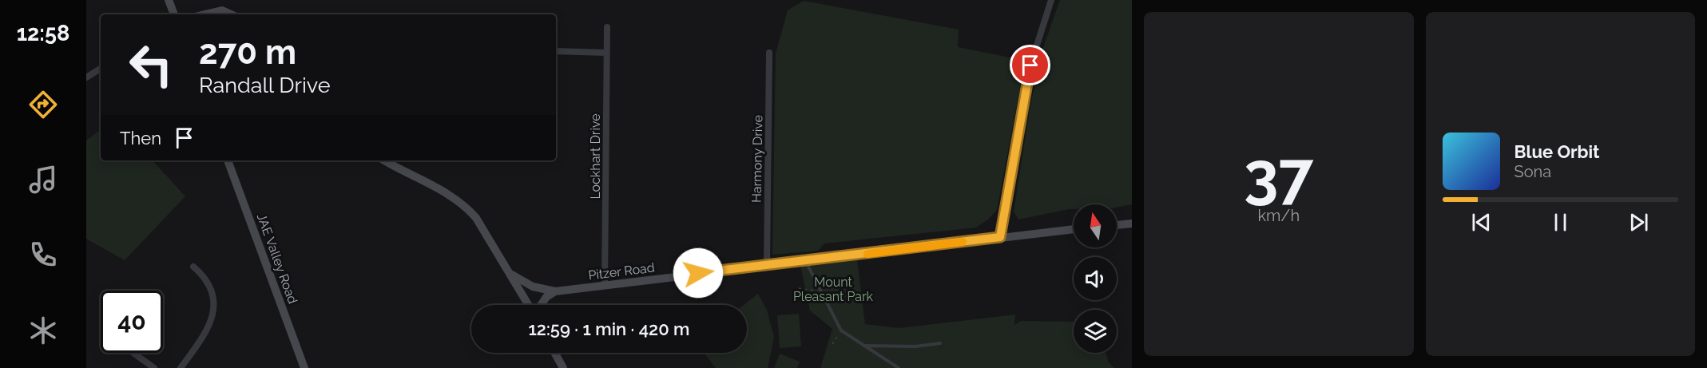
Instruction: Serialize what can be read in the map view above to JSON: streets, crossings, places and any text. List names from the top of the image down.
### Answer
{
  "streets": {
    "street": [
      "Lockhart Drive",
      "Harmony Drive",
      "JAE Valley Road",
      "Pitzer Road"
    ]
  },
  "crossings": [
    ["Lockhart Drive", "Pitzer Road"],
    ["Harmony Drive", "Pitzer Road"]
  ],
  "parks": ["Mount Pleasant Park"],
  "north": "top",
  "page": {
    "tabs": "12:58",
    "tile": ["37", "km/h"],
    "turn": ["270 m", "Randall Drive"],
    "then": "Then",
    "song": ["Blue Orbit", "Sona"],
    "limit": "40",
    "trip": "12:59 · 1 min · 420 m"
  }
}
